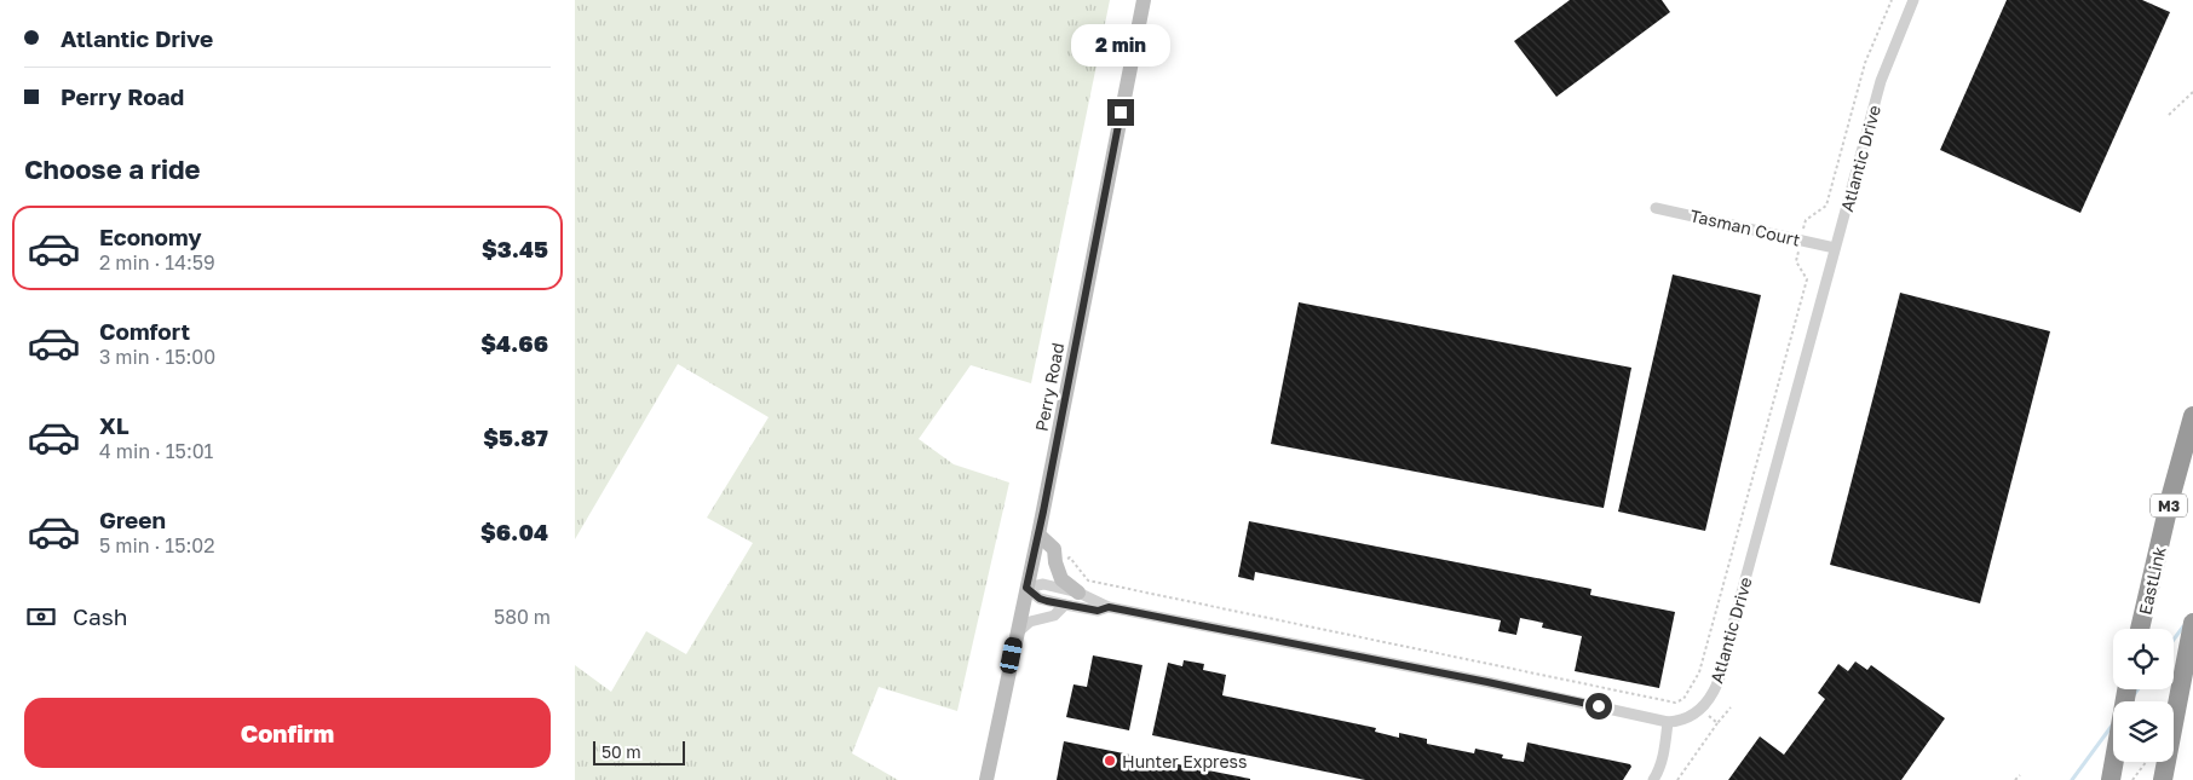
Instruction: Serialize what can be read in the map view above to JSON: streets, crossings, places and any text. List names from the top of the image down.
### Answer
{
  "streets": {
    "highway": ["M3", "EastLink"],
    "main road": ["Perry Road"],
    "street": ["Atlantic Drive", "Tasman Court"]
  },
  "crossings": [
    ["Atlantic Drive", "Tasman Court"],
    ["Atlantic Drive", "Perry Road"]
  ],
  "places": ["Hunter Express"],
  "scale_bar": "50 m",
  "page": {
    "banner": ["Atlantic Drive", "Perry Road"],
    "bubble": "2 min",
    "heading": "Choose a ride",
    "list": [
      {
        "name": "Economy",
        "note": "2 min · 14:59",
        "value": "$3.45"
      },
      {
        "name": "Comfort",
        "note": "3 min · 15:00",
        "value": "$4.66"
      },
      {
        "name": "XL",
        "note": "4 min · 15:01",
        "value": "$5.87"
      },
      {
        "name": "Green",
        "note": "5 min · 15:02",
        "value": "$6.04"
      }
    ],
    "pay": ["Cash", "580 m"],
    "buttons": "Confirm",
    "scale": "50 m"
  }
}
